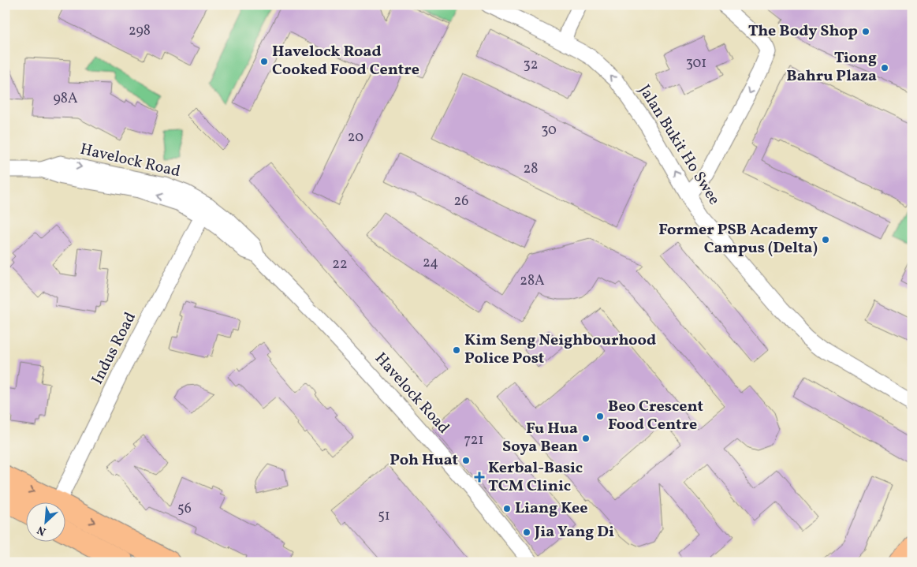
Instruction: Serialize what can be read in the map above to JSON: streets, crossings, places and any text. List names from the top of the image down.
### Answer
{
  "streets": {
    "street": ["Jalan Bukit Ho Swee", "Havelock Road", "Indus Road"]
  },
  "crossings": [
    ["Havelock Road", "Indus Road"]
  ],
  "places": {
    "other": [
      "The Body Shop",
      "Havelock Road Cooked Food Centre",
      "Tiong Bahru Plaza",
      "Former PSB Academy Campus (Delta)",
      "Kim Seng Neighbourhood Police Post",
      "Beo Crescent Food Centre",
      "Fu Hua Soya Bean",
      "Poh Huat",
      "Liang Kee",
      "Jia Yang Di"
    ],
    "health": ["Kerbal-Basic TCM Clinic"]
  },
  "house_numbers": [
    "298",
    "301",
    "32",
    "98A",
    "30",
    "20",
    "28",
    "26",
    "24",
    "22",
    "28A",
    "721",
    "56",
    "51"
  ],
  "north": "bottom left"
}
